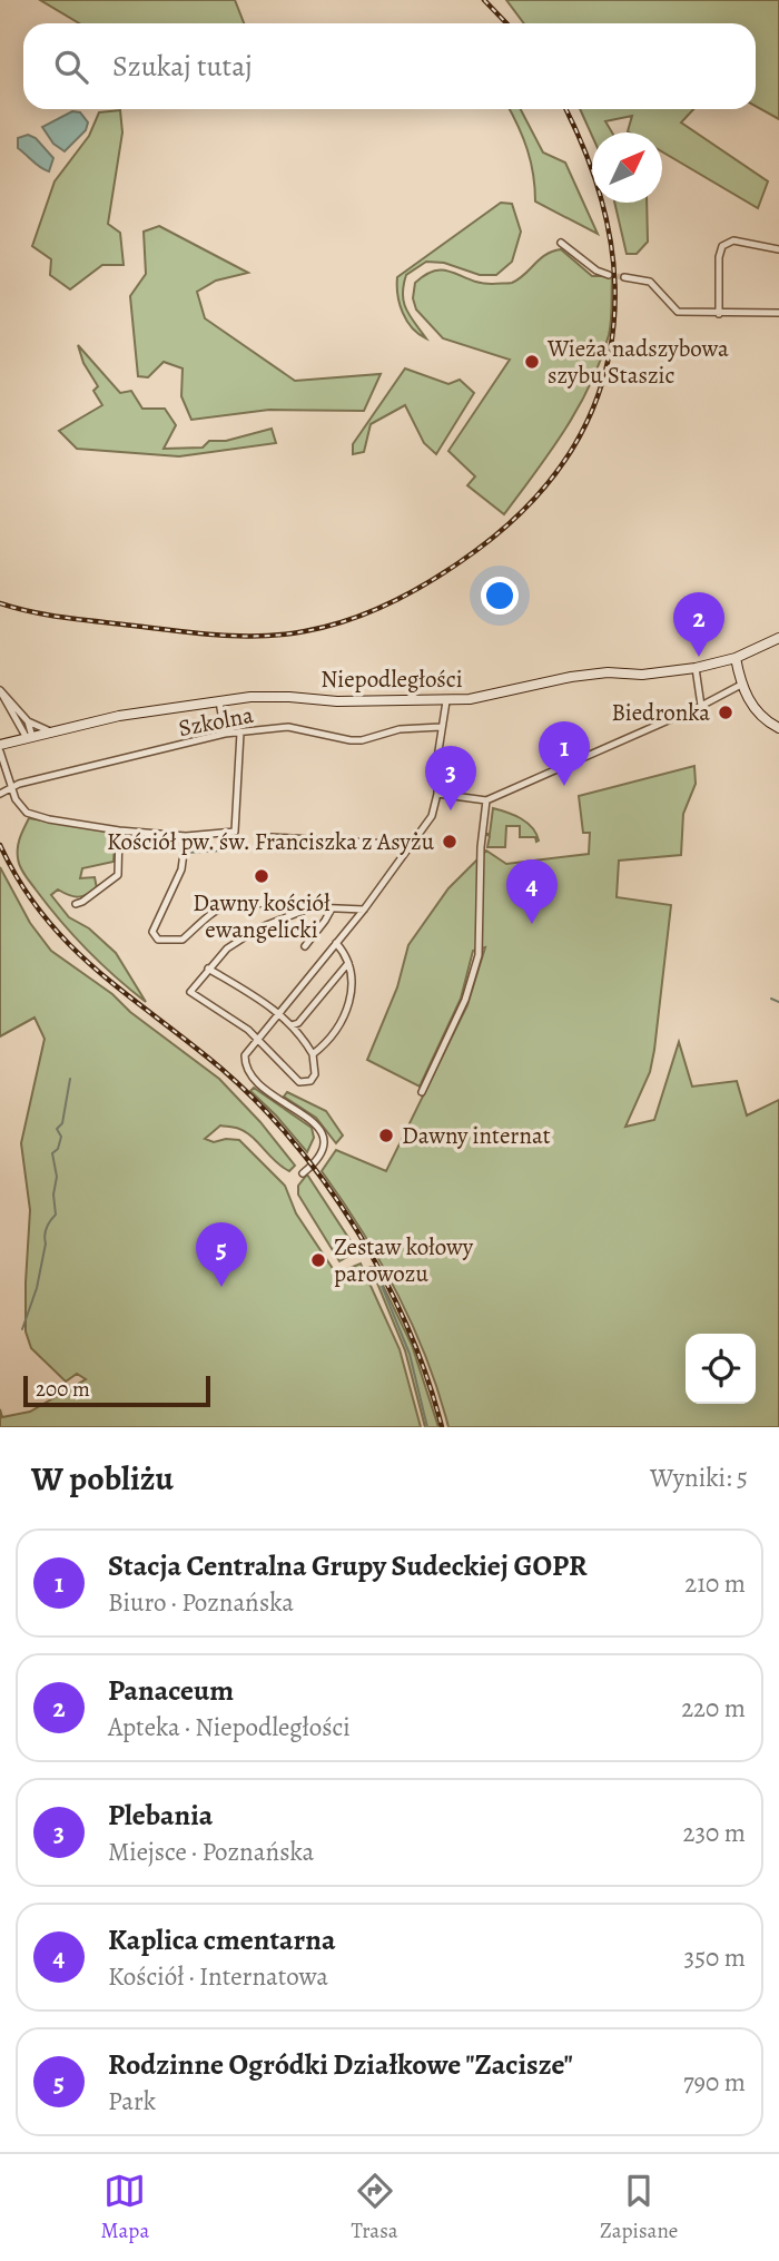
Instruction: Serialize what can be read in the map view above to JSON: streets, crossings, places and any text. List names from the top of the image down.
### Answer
{
  "streets": {
    "main road": ["Niepodległości"],
    "street": ["Szkolna"]
  },
  "places": [
    "Wieża nadszybowa szybu Staszic",
    "Biedronka",
    "Kościół pw. św. Franciszka z Asyżu",
    "Dawny kościół ewangelicki",
    "Dawny internat",
    "Zestaw kołowy parowozu"
  ],
  "scale_bar": "200 m",
  "north": "top right",
  "page": {
    "search": "Szukaj tutaj",
    "pins": [
      "2",
      "1",
      "3",
      "4",
      "5"
    ],
    "scale": "200 m",
    "heading": ["W pobliżu", "Wyniki: 5"],
    "list": [
      {
        "mark": "1",
        "name": "Stacja Centralna Grupy Sudeckiej GOPR",
        "note": "Biuro · Poznańska",
        "value": "210 m"
      },
      {
        "mark": "2",
        "name": "Panaceum",
        "note": "Apteka · Niepodległości",
        "value": "220 m"
      },
      {
        "mark": "3",
        "name": "Plebania",
        "note": "Miejsce · Poznańska",
        "value": "230 m"
      },
      {
        "mark": "4",
        "name": "Kaplica cmentarna",
        "note": "Kościół · Internatowa",
        "value": "350 m"
      },
      {
        "mark": "5",
        "name": "Rodzinne Ogródki Działkowe \"Zacisze\"",
        "note": "Park",
        "value": "790 m"
      }
    ],
    "nav": ["Mapa", "Trasa", "Zapisane"]
  }
}
